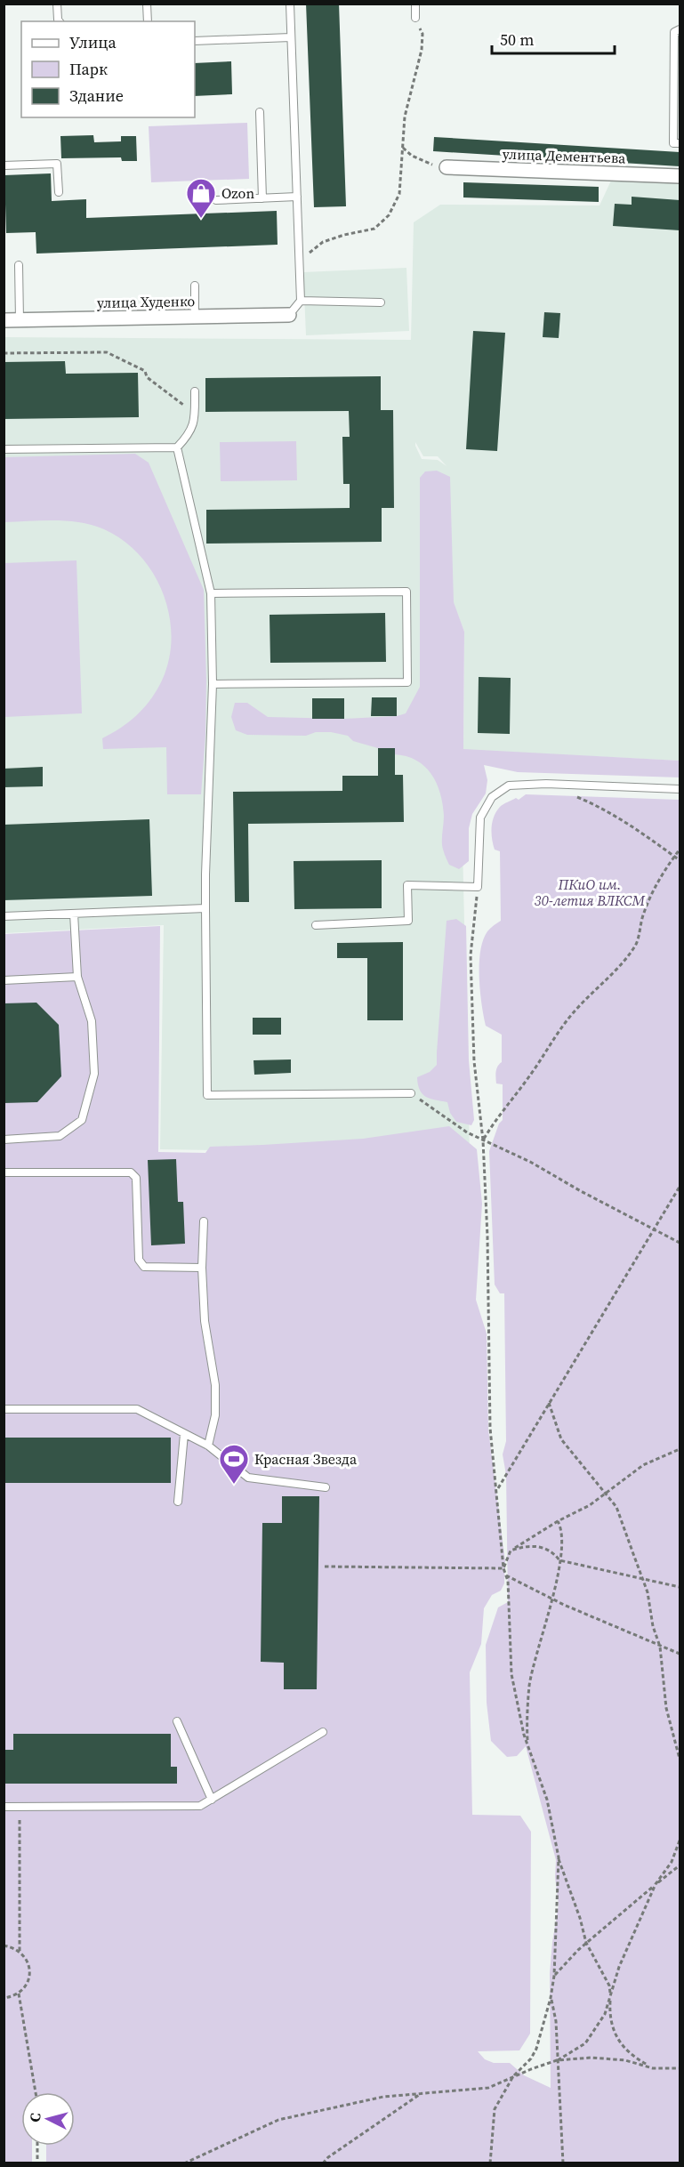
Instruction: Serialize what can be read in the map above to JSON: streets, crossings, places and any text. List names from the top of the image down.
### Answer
{
  "streets": {
    "street": ["улица Дементьева", "улица Худенко"]
  },
  "parks": ["ПКиО им. 30-летия ВЛКСМ"],
  "places": {
    "shop": ["Ozon"],
    "sports": ["Красная Звезда"]
  },
  "legend": ["Улица", "Парк", "Здание"],
  "scale_bar": "50 m",
  "north": "left"
}
